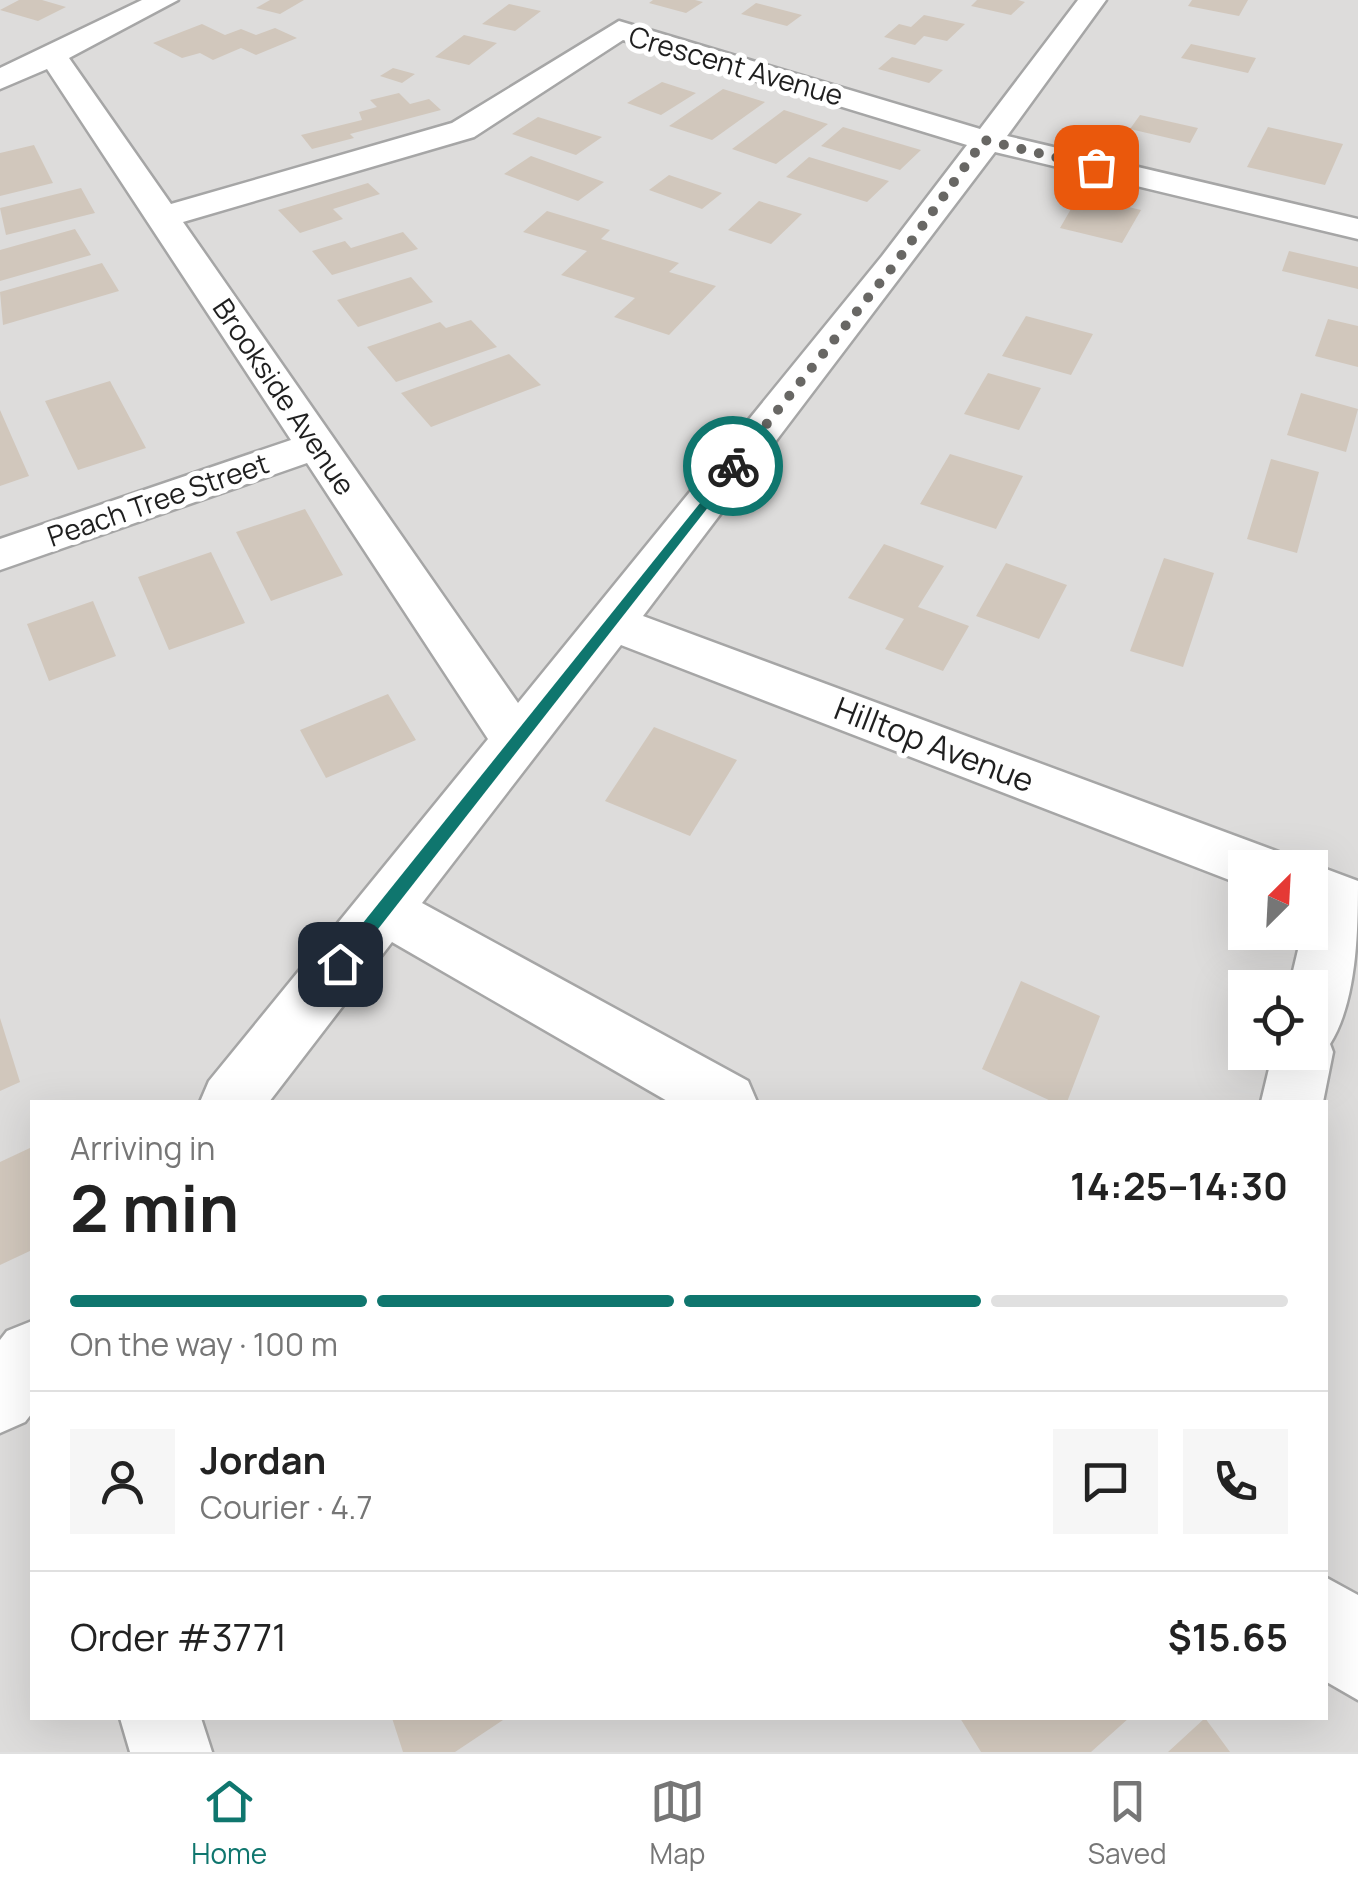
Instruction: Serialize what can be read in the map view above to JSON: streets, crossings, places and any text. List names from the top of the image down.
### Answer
{
  "streets": {
    "street": [
      "Crescent Avenue",
      "Brookside Avenue",
      "Peach Tree Street",
      "Hilltop Avenue"
    ]
  },
  "crossings": [
    ["Crescent Avenue", "Brookside Avenue"],
    ["Brookside Avenue", "Peach Tree Street"]
  ],
  "north": "top right",
  "page": {
    "heading": ["2 min", "Arriving in", "14:25–14:30"],
    "panel": [
      "Jordan",
      "Courier · 4.7",
      "Order #3771",
      "$15.65"
    ],
    "bar": "On the way · 100 m",
    "tabs": ["Home", "Map", "Saved"]
  }
}
